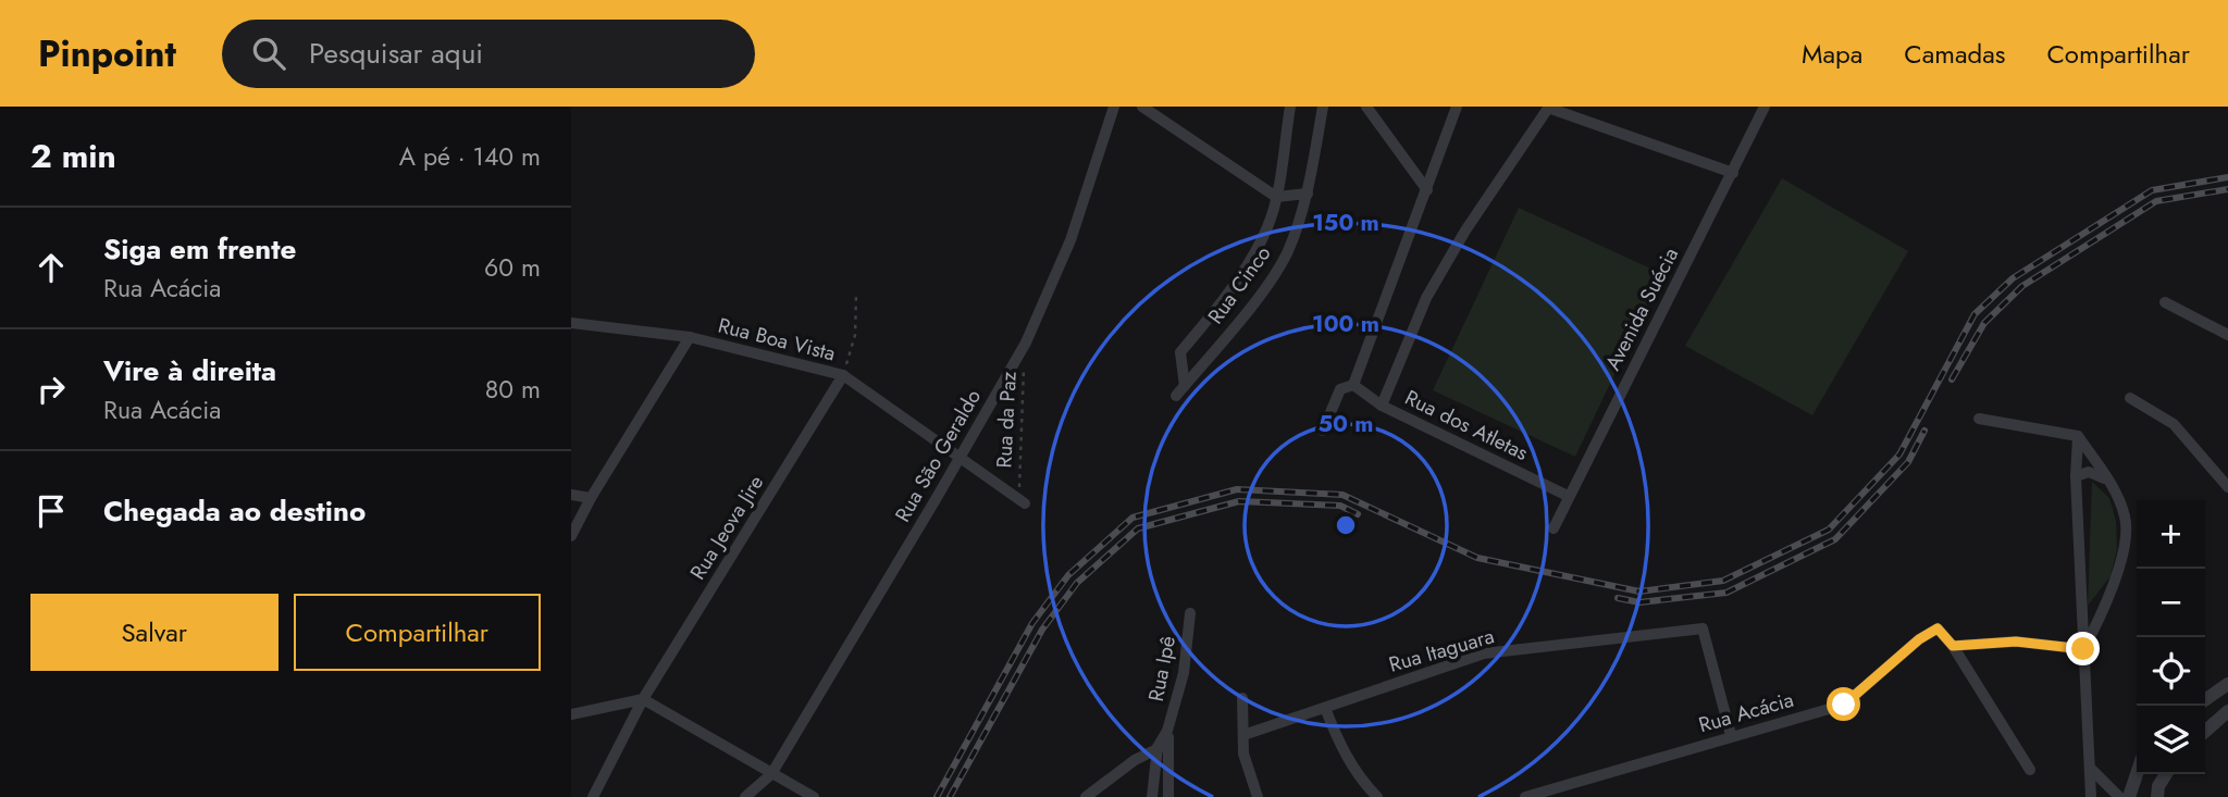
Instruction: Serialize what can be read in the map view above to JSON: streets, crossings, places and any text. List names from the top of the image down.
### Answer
{
  "streets": {
    "street": [
      "Rua Cinco",
      "Avenida Suécia",
      "Rua Boa Vista",
      "Rua dos Atletas",
      "Rua São Geraldo",
      "Rua Jeova Jire",
      "Rua Itaguara",
      "Rua Ipê",
      "Rua Acácia"
    ],
    "path": ["Rua da Paz"]
  },
  "crossings": [
    ["Avenida Suécia", "Rua dos Atletas"],
    ["Rua Boa Vista", "Rua da Paz"],
    ["Rua Boa Vista", "Rua São Geraldo"],
    ["Rua Boa Vista", "Rua Jeova Jire"],
    ["Rua da Paz", "Rua São Geraldo"],
    ["Rua Itaguara", "Rua Acácia"]
  ],
  "page": {
    "header": "Pinpoint",
    "search": "Pesquisar aqui",
    "nav": ["Mapa", "Camadas", "Compartilhar"],
    "heading": ["2 min", "A pé · 140 m"],
    "list": [
      ["Siga em frente", "Rua Acácia", "60 m"],
      ["Vire à direita", "Rua Acácia", "80 m"],
      "Chegada ao destino"
    ],
    "map_buttons": ["+", "−"],
    "buttons": ["Salvar", "Compartilhar"]
  },
  "rings": ["150 m", "100 m", "50 m"]
}
